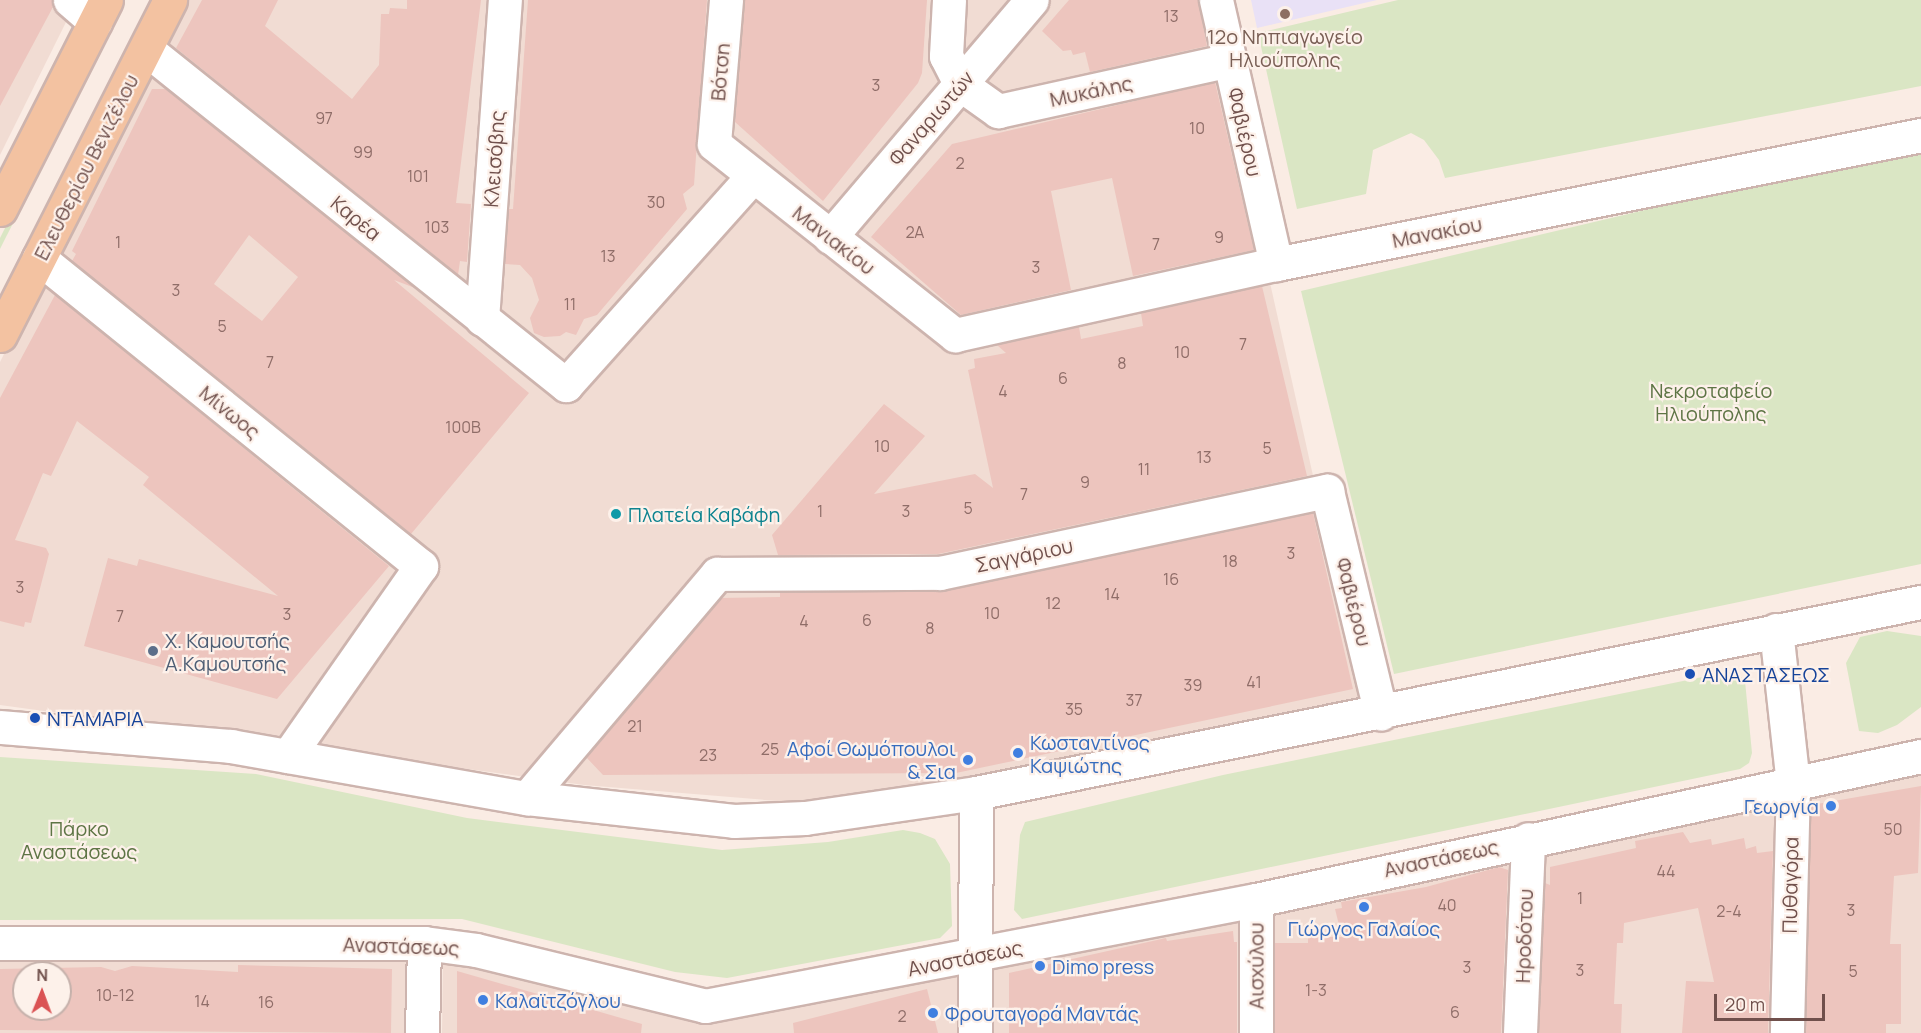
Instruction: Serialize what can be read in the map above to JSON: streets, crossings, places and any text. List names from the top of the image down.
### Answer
{
  "streets": {
    "main road": ["Ελευθερίου Βενιζέλου"],
    "street": [
      "Βότση",
      "Μυκάλης",
      "Φαναριωτών",
      "Φαβιέρου",
      "Κλεισόβης",
      "Καρέα",
      "Μανακίου",
      "Μανιακίου",
      "Μίνωος",
      "Σαγγάριου",
      "Αναστάσεως",
      "Πυθαγόρα",
      "Ηροδότου",
      "Αισχύλου"
    ]
  },
  "crossings": [
    ["Βότση", "Μανιακίου"],
    ["Μυκάλης", "Φαναριωτών"],
    ["Μυκάλης", "Φαβιέρου"],
    ["Φαναριωτών", "Μανιακίου"],
    ["Φαβιέρου", "Μανακίου"],
    ["Φαβιέρου", "Σαγγάριου"],
    ["Κλεισόβης", "Καρέα"],
    ["Ελευθερίου Βενιζέλου", "Καρέα"],
    ["Ελευθερίου Βενιζέλου", "Μίνωος"],
    ["Καρέα", "Μανιακίου"],
    ["Μανακίου", "Μανιακίου"],
    ["Αναστάσεως", "Πυθαγόρα"],
    ["Αναστάσεως", "Ηροδότου"],
    ["Αναστάσεως", "Αισχύλου"]
  ],
  "parks": ["Νεκροταφείο Ηλιούπολης", "Πάρκο Αναστάσεως"],
  "places": [
    "12ο Νηπιαγωγείο Ηλιούπολης",
    "Πλατεία Καβάφη",
    "Χ. Καμουτσής Α.Καμουτσής",
    "ΑΝΑΣΤΑΣΕΩΣ",
    "ΝΤΑΜΑΡΙΑ",
    "Κωσταντίνος Καψιώτης",
    "Αφοί Θωμόπουλοι & Σια",
    "Γεωργία",
    "Γιώργος Γαλαίος",
    "Dimo press",
    "Καλαϊτζόγλου",
    "Φρουταγορά Μαντάς"
  ],
  "house_numbers": [
    "13",
    "3",
    "97",
    "10",
    "99",
    "2",
    "101",
    "30",
    "103",
    "2Α",
    "9",
    "1",
    "7",
    "13",
    "3",
    "3",
    "11",
    "5",
    "7",
    "10",
    "7",
    "8",
    "6",
    "4",
    "100Β",
    "10",
    "5",
    "13",
    "11",
    "9",
    "7",
    "5",
    "1",
    "3",
    "3",
    "18",
    "16",
    "3",
    "14",
    "12",
    "10",
    "3",
    "7",
    "6",
    "4",
    "8",
    "41",
    "39",
    "37",
    "35",
    "21",
    "25",
    "23",
    "50",
    "44",
    "1",
    "40",
    "3",
    "2-4",
    "3",
    "3",
    "5",
    "1-3",
    "10-12",
    "14",
    "16",
    "6",
    "2"
  ],
  "scale_bar": "20 m",
  "north": "top"
}
